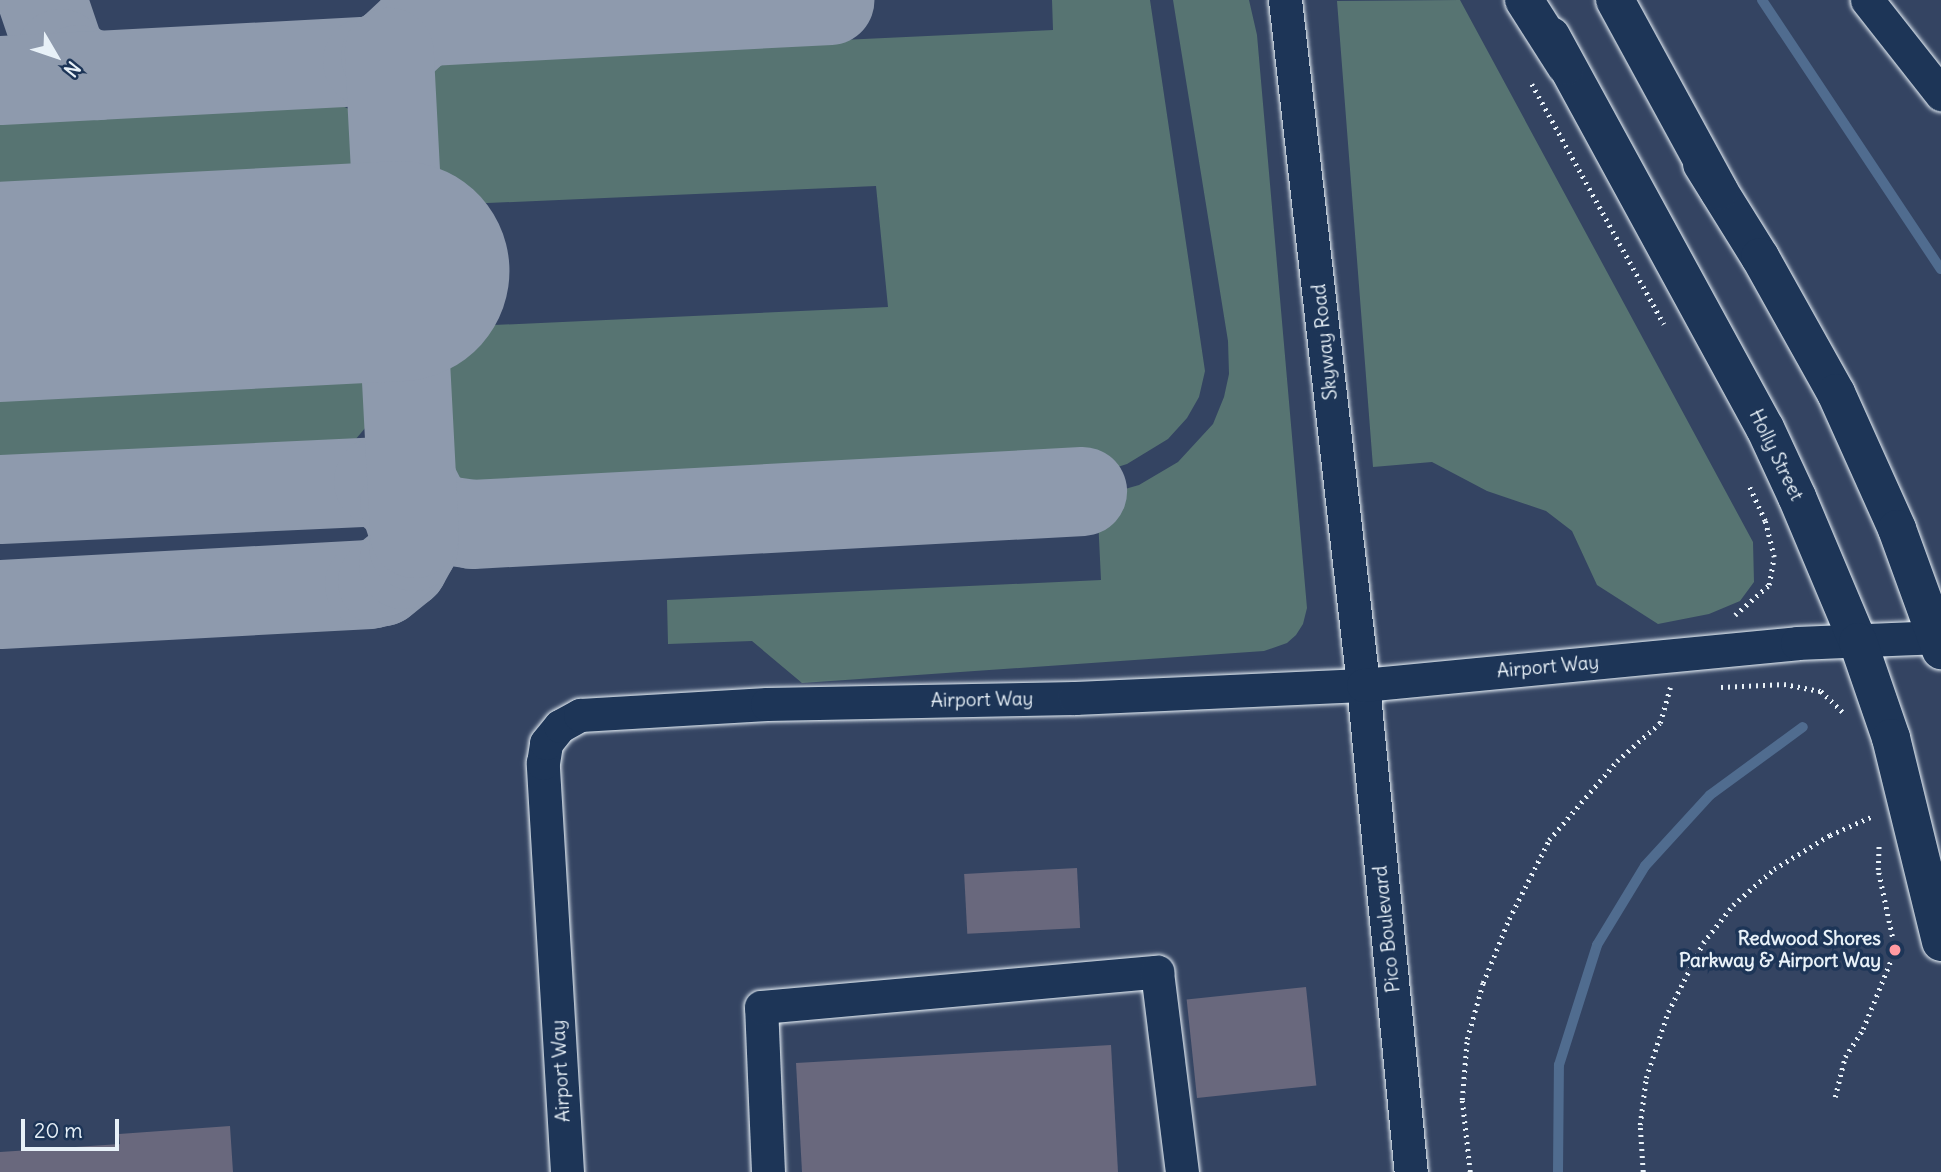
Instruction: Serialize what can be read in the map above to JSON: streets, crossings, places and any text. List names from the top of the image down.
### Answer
{
  "streets": {
    "main road": ["Holly Street"],
    "street": ["Skyway Road", "Airport Way", "Pico Boulevard"]
  },
  "crossings": [
    ["Skyway Road", "Airport Way"],
    ["Skyway Road", "Pico Boulevard"],
    ["Holly Street", "Airport Way"],
    ["Airport Way", "Pico Boulevard"]
  ],
  "places": ["Redwood Shores Parkway & Airport Way"],
  "scale_bar": "20 m",
  "north": "bottom right"
}
